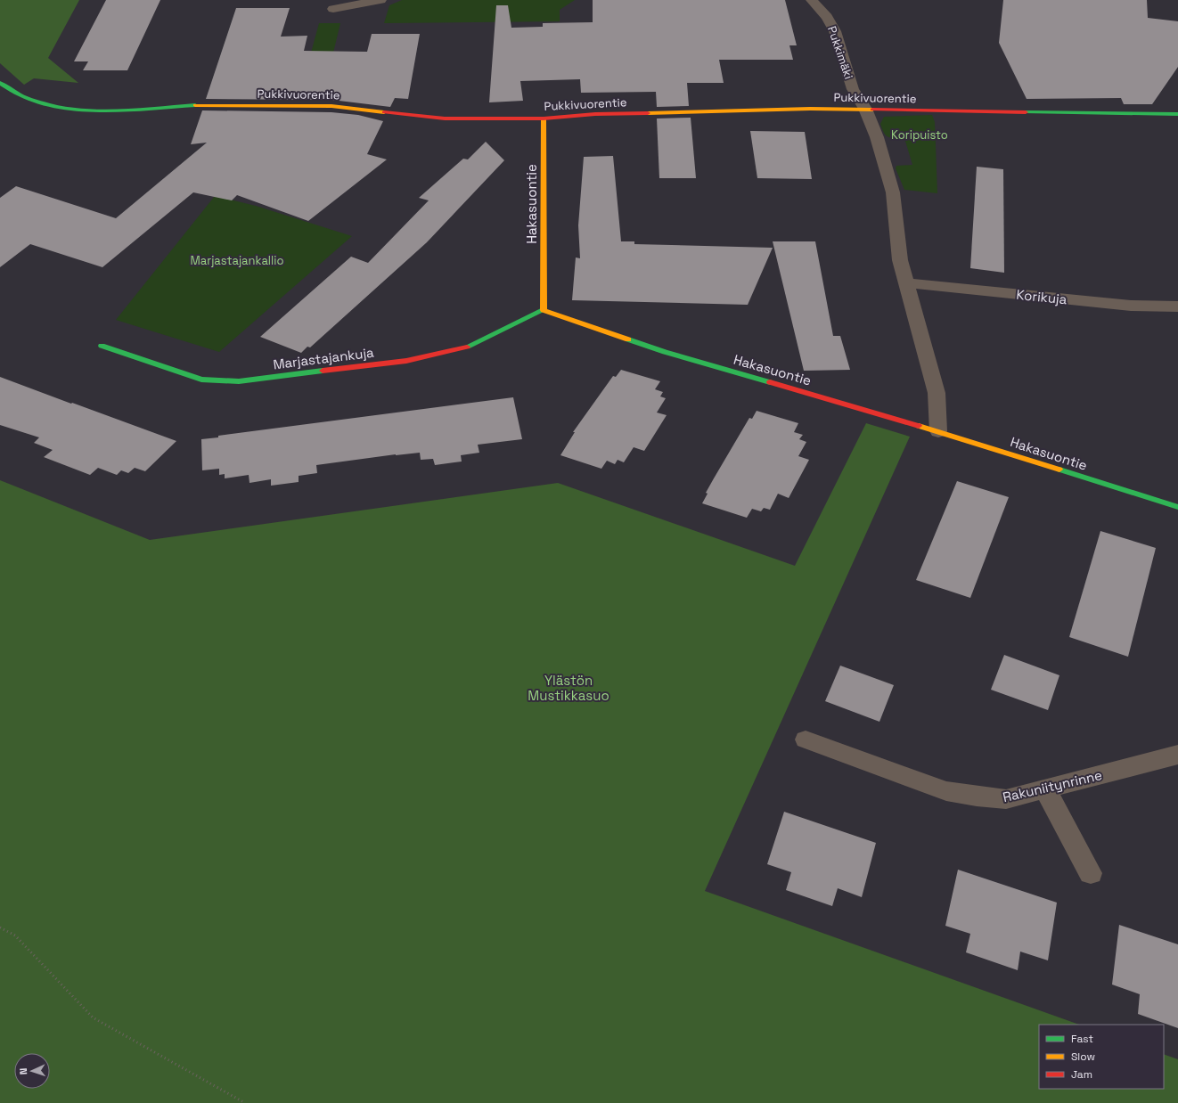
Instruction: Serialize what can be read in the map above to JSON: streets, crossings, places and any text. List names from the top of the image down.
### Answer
{
  "streets": {
    "street": [
      "Pukkimäki",
      "Pukkivuorentie",
      "Hakasuontie",
      "Korikuja",
      "Marjastajankuja",
      "Rakuniitynrinne"
    ]
  },
  "crossings": [
    ["Pukkimäki", "Pukkivuorentie"],
    ["Pukkivuorentie", "Hakasuontie"],
    ["Hakasuontie", "Marjastajankuja"]
  ],
  "parks": ["Koripuisto", "Marjastajankallio", "Ylästön Mustikkasuo"],
  "legend": ["Fast", "Slow", "Jam"],
  "north": "left"
}
